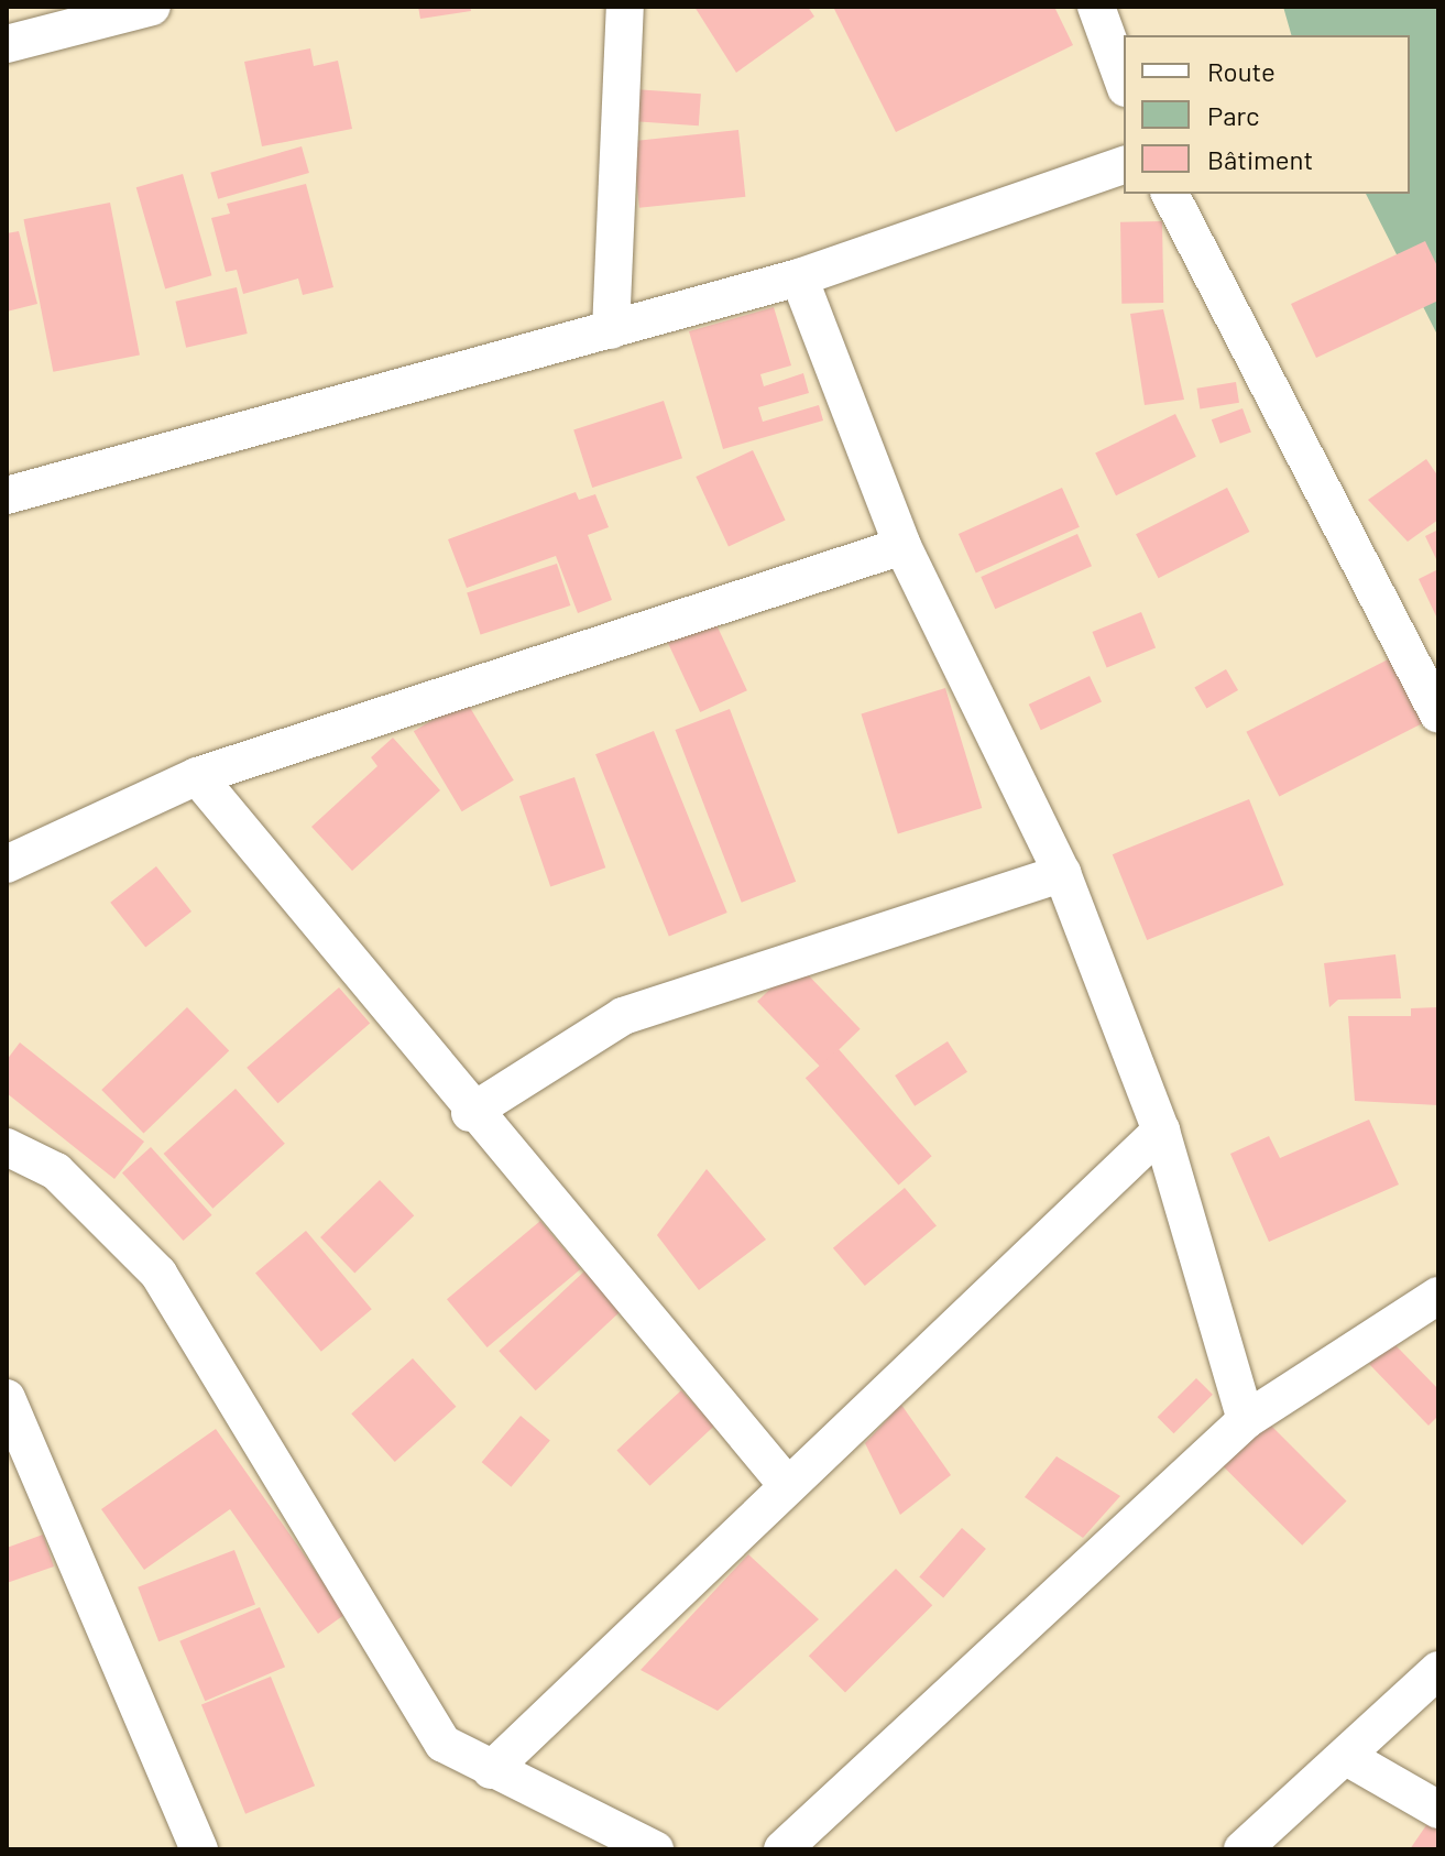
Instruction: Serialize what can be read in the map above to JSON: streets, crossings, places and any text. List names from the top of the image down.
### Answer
{
  "legend": ["Route", "Parc", "Bâtiment"]
}
